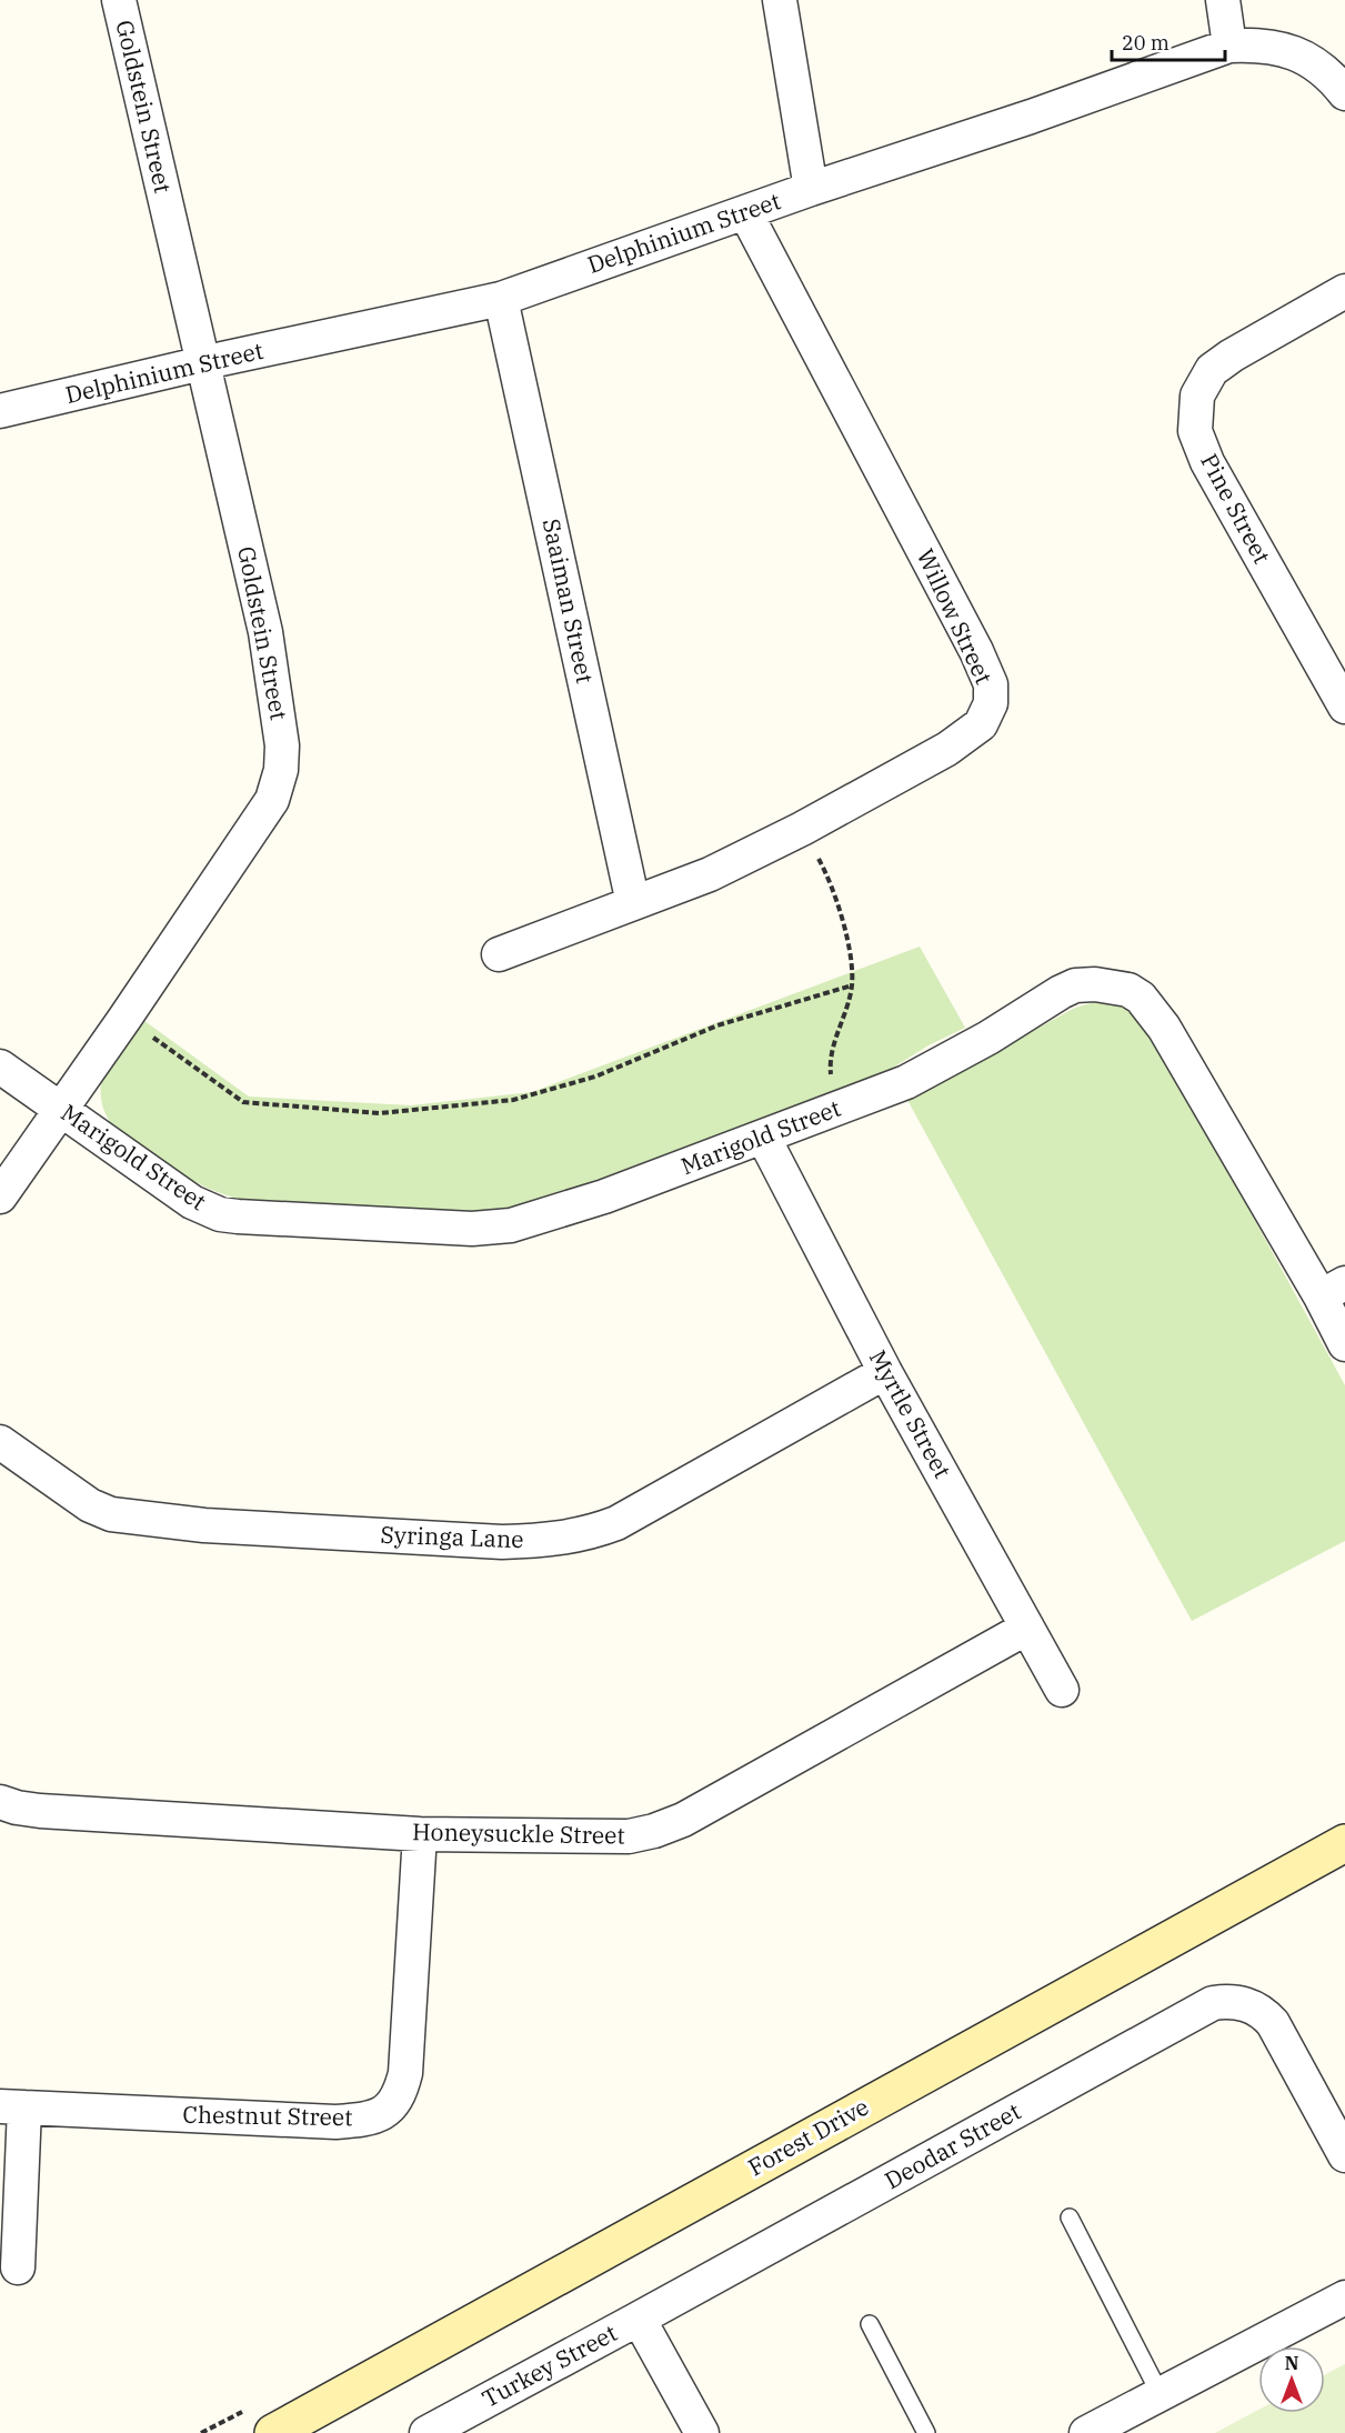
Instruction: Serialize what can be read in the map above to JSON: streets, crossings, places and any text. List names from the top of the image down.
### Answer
{
  "streets": {
    "street": [
      "Goldstein Street",
      "Delphinium Street",
      "Pine Street",
      "Saaiman Street",
      "Willow Street",
      "Marigold Street",
      "Myrtle Street",
      "Syringa Lane",
      "Honeysuckle Street",
      "Chestnut Street",
      "Forest Drive",
      "Deodar Street",
      "Turkey Street"
    ]
  },
  "crossings": [
    ["Goldstein Street", "Delphinium Street"],
    ["Goldstein Street", "Marigold Street"],
    ["Delphinium Street", "Saaiman Street"],
    ["Delphinium Street", "Willow Street"],
    ["Saaiman Street", "Willow Street"],
    ["Marigold Street", "Myrtle Street"],
    ["Myrtle Street", "Syringa Lane"],
    ["Myrtle Street", "Honeysuckle Street"],
    ["Honeysuckle Street", "Chestnut Street"],
    ["Deodar Street", "Turkey Street"]
  ],
  "scale_bar": "20 m",
  "north": "top"
}
